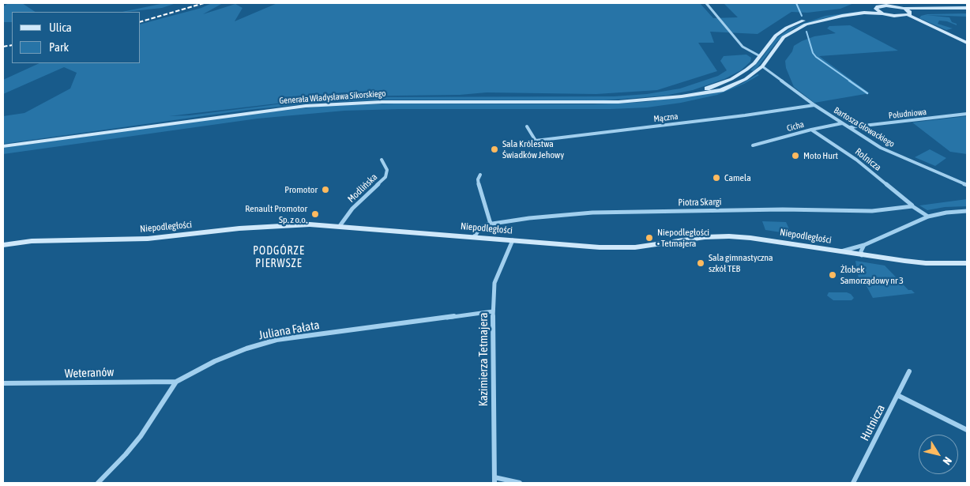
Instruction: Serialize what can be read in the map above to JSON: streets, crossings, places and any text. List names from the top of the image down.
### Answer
{
  "streets": {
    "main road": ["Generała Władysława Sikorskiego", "Niepodległości"],
    "street": [
      "Południowa",
      "Mączna",
      "Cicha",
      "Bartosza Głowackiego",
      "Rolnicza",
      "Modlińska",
      "Piotra Skargi",
      "Juliana Fałata",
      "Kazimierza Tetmajera",
      "Weteranów",
      "Hutnicza"
    ]
  },
  "crossings": [
    ["Generała Władysława Sikorskiego", "Bartosza Głowackiego"],
    ["Południowa", "Bartosza Głowackiego"],
    ["Mączna", "Bartosza Głowackiego"],
    ["Cicha", "Bartosza Głowackiego"],
    ["Cicha", "Rolnicza"],
    ["Rolnicza", "Piotra Skargi"],
    ["Modlińska", "Niepodległości"],
    ["Niepodległości", "Kazimierza Tetmajera"],
    ["Juliana Fałata", "Kazimierza Tetmajera"],
    ["Juliana Fałata", "Weteranów"]
  ],
  "districts": ["PODGÓRZE PIERWSZE"],
  "places": [
    "Sala Królestwa Świadków Jehowy",
    "Moto Hurt",
    "Camela",
    "Promotor",
    "Renault Promotor Sp. z o.o.",
    "Niepodległości - Tetmajera",
    "Sala gimnastyczna szkół TEB",
    "Żłobek Samorządowy nr 3"
  ],
  "legend": ["Ulica", "Park"],
  "north": "bottom right"
}
